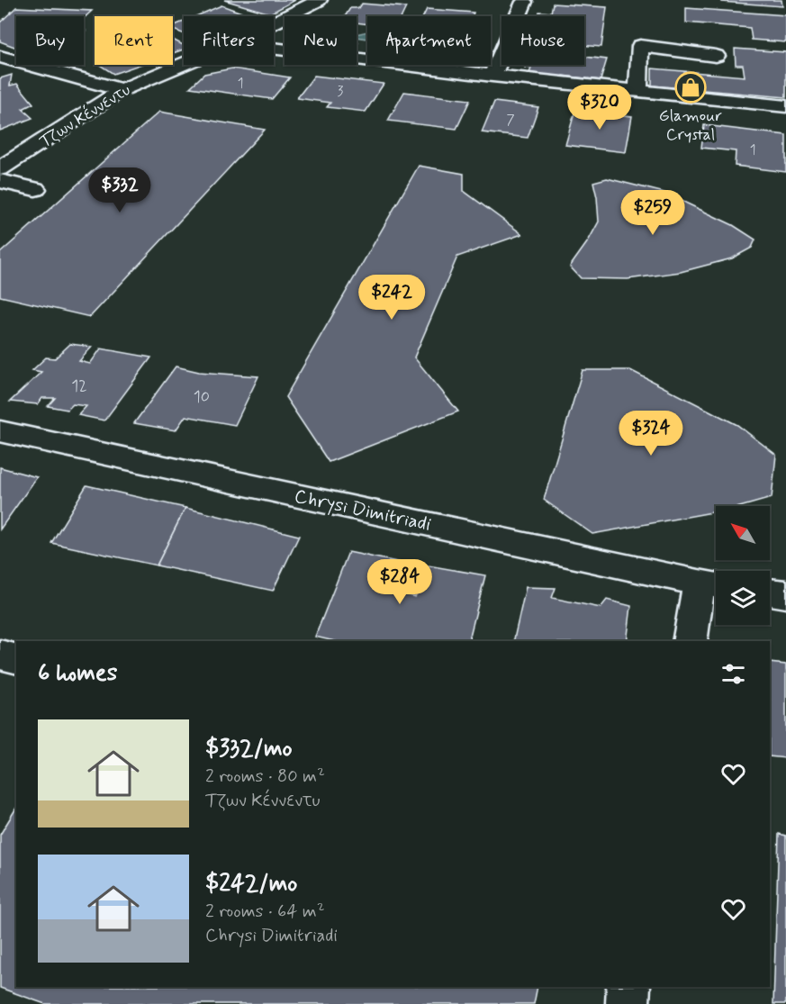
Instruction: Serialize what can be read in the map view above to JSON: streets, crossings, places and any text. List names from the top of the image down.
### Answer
{
  "streets": {
    "street": ["Τζων Κέννεντυ", "Chrysi Dimitriadi"]
  },
  "places": {
    "shop": ["Glamour Crystal"]
  },
  "house_numbers": [
    "1",
    "3",
    "7",
    "1",
    "12",
    "10"
  ],
  "north": "top left",
  "page": {
    "chip": [
      "Buy",
      "Rent",
      "Filters",
      "New",
      "Apartment",
      "House"
    ],
    "price": [
      "$320",
      "$332",
      "$259",
      "$242",
      "$324",
      "$284"
    ],
    "heading": "6 homes",
    "list": [
      {
        "name": "$332/mo",
        "note": "2 rooms · 80 m² · Τζων Κέννεντυ"
      },
      {
        "name": "$242/mo",
        "note": "2 rooms · 64 m² · Chrysi Dimitriadi"
      }
    ]
  }
}
